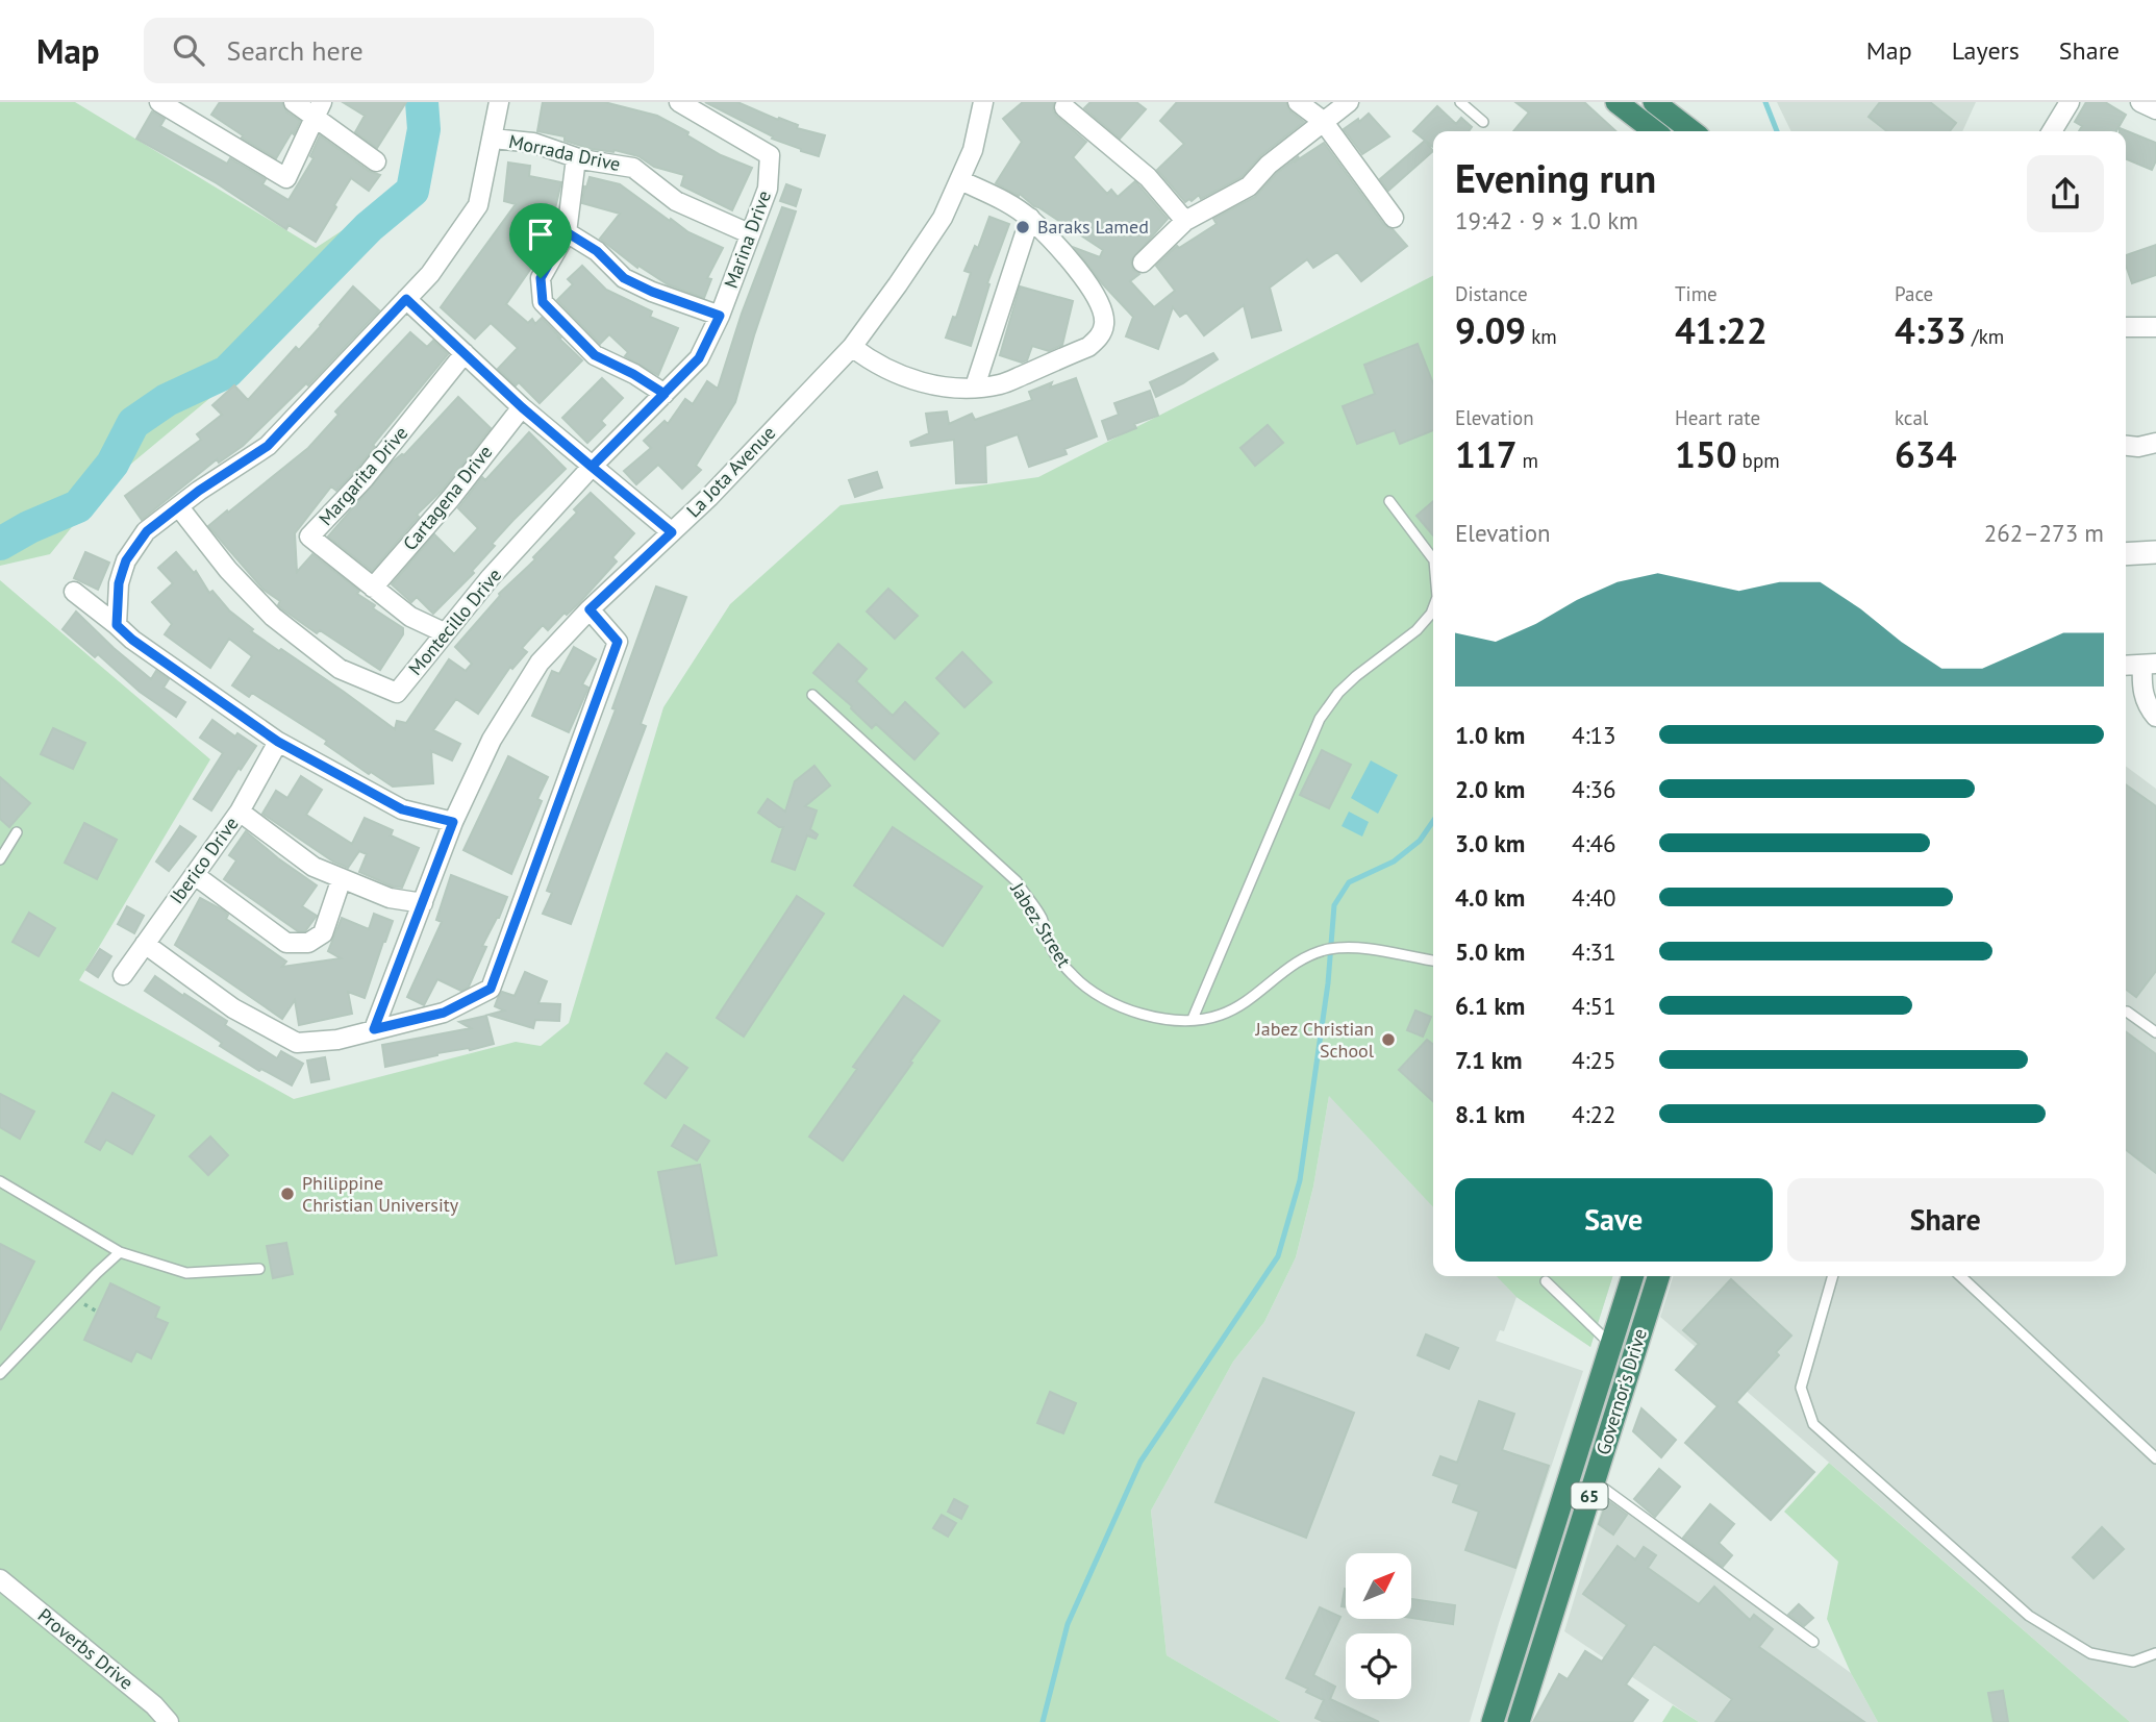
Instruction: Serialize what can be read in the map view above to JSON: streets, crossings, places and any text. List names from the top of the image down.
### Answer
{
  "streets": {
    "highway": ["Governor's Drive", "65"],
    "street": [
      "Morrada Drive",
      "Marina Drive",
      "La Jota Avenue",
      "Margarita Drive",
      "Cartagena Drive",
      "Montecillo Drive",
      "Iberico Drive",
      "Proverbs Drive"
    ],
    "lane": ["Jabez Street"]
  },
  "crossings": [
    ["Morrada Drive", "Marina Drive"],
    ["Marina Drive", "Montecillo Drive"],
    ["Margarita Drive", "Cartagena Drive"],
    ["Margarita Drive", "Montecillo Drive"]
  ],
  "places": ["Baraks Lamed", "Jabez Christian School", "Philippine Christian University"],
  "north": "top right",
  "page": {
    "header": "Map",
    "search": "Search here",
    "nav": ["Map", "Layers", "Share"],
    "heading": ["Evening run", "19:42 · 9 × 1.0 km"],
    "stats": [
      ["Distance", "9.09 km"],
      ["Time", "41:22"],
      ["Pace", "4:33 /km"],
      ["Elevation", "117 m"],
      ["Heart rate", "150 bpm"],
      ["kcal", "634"]
    ],
    "chart": ["Elevation", "262–273 m"],
    "list": [
      {
        "name": "1.0 km",
        "note": "4:13"
      },
      {
        "name": "2.0 km",
        "note": "4:36"
      },
      {
        "name": "3.0 km",
        "note": "4:46"
      },
      {
        "name": "4.0 km",
        "note": "4:40"
      },
      {
        "name": "5.0 km",
        "note": "4:31"
      },
      {
        "name": "6.1 km",
        "note": "4:51"
      },
      {
        "name": "7.1 km",
        "note": "4:25"
      },
      {
        "name": "8.1 km",
        "note": "4:22"
      }
    ],
    "buttons": ["Save", "Share"]
  }
}
